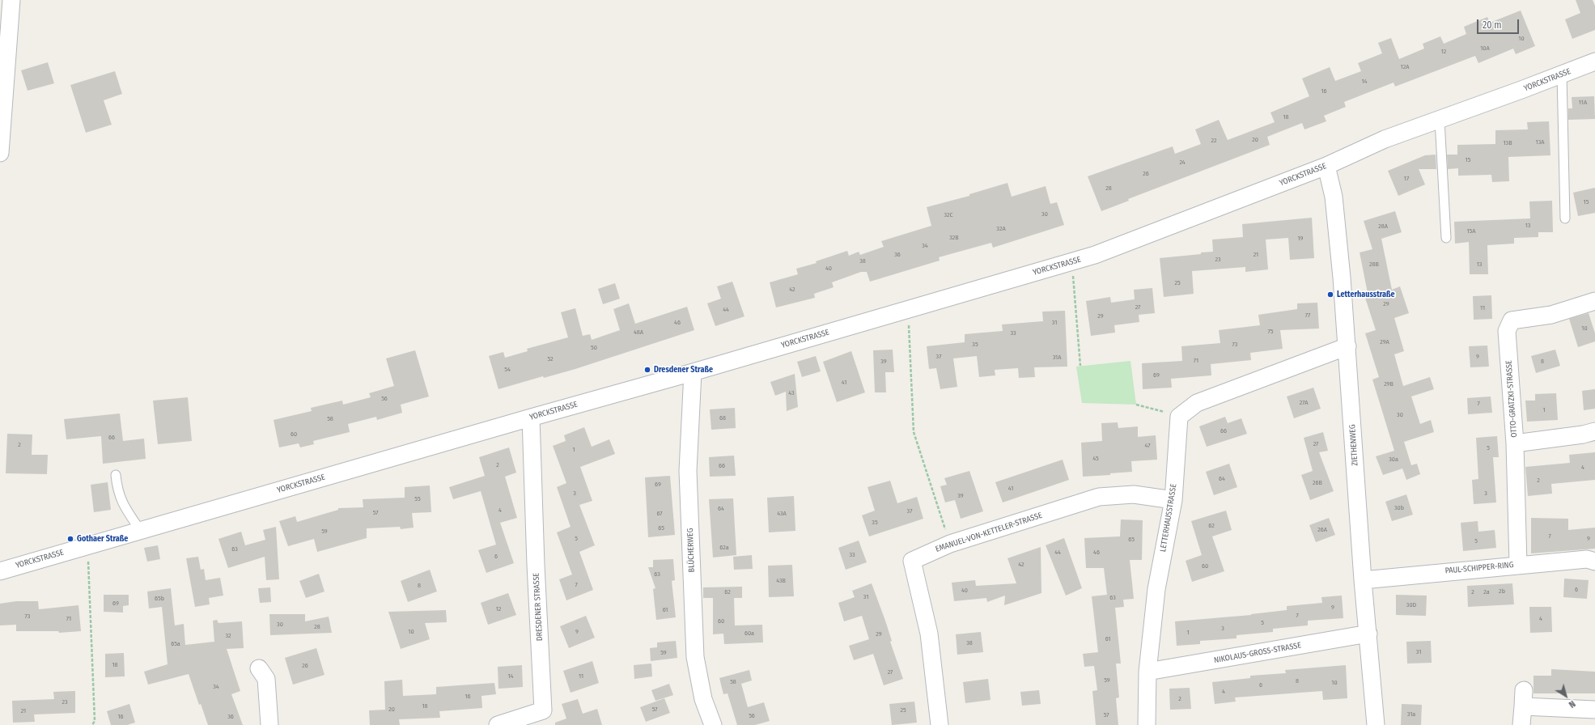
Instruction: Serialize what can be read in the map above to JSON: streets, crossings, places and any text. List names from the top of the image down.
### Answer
{
  "streets": {
    "street": [
      "YORCKSTRASSE",
      "OTTO-GRATZKI-STRASSE",
      "ZIETHENWEG",
      "LETTERHAUSSTRASSE",
      "EMANUEL-VON-KETTELER-STRASSE",
      "BLÜCHERWEG",
      "PAUL-SCHIPPER-RING",
      "DRESDENER STRASSE",
      "NIKOLAUS-GROSS-STRASSE"
    ]
  },
  "crossings": [
    ["YORCKSTRASSE", "ZIETHENWEG"],
    ["YORCKSTRASSE", "BLÜCHERWEG"],
    ["YORCKSTRASSE", "DRESDENER STRASSE"],
    ["OTTO-GRATZKI-STRASSE", "PAUL-SCHIPPER-RING"],
    ["ZIETHENWEG", "PAUL-SCHIPPER-RING"],
    ["ZIETHENWEG", "NIKOLAUS-GROSS-STRASSE"],
    ["LETTERHAUSSTRASSE", "EMANUEL-VON-KETTELER-STRASSE"],
    ["LETTERHAUSSTRASSE", "NIKOLAUS-GROSS-STRASSE"]
  ],
  "places": ["Letterhausstraße", "Dresdener Straße", "Gothaer Straße"],
  "house_numbers": [
    "10",
    "10A",
    "12",
    "12A",
    "14",
    "16",
    "11A",
    "18",
    "20",
    "22",
    "13A",
    "13B",
    "15",
    "24",
    "26",
    "17",
    "28",
    "15",
    "30",
    "32C",
    "13",
    "28A",
    "32A",
    "15A",
    "32B",
    "19",
    "34",
    "36",
    "21",
    "23",
    "38",
    "28B",
    "13",
    "40",
    "25",
    "42",
    "29",
    "27",
    "11",
    "44",
    "77",
    "29",
    "46",
    "31",
    "10",
    "75",
    "48A",
    "33",
    "29A",
    "35",
    "73",
    "50",
    "37",
    "9",
    "31A",
    "52",
    "71",
    "39",
    "8",
    "54",
    "69",
    "41",
    "29B",
    "43",
    "56",
    "27A",
    "7",
    "1",
    "30",
    "68",
    "58",
    "66",
    "60",
    "66",
    "27",
    "2",
    "47",
    "5",
    "1",
    "45",
    "30a",
    "2",
    "66",
    "4",
    "64",
    "2",
    "26B",
    "69",
    "41",
    "3",
    "3",
    "39",
    "55",
    "30b",
    "64",
    "4",
    "37",
    "57",
    "67",
    "43A",
    "35",
    "62",
    "65",
    "26A",
    "59",
    "7",
    "5",
    "9",
    "65",
    "5",
    "62a",
    "63",
    "44",
    "46",
    "33",
    "6",
    "42",
    "60",
    "63",
    "43B",
    "7",
    "8",
    "6",
    "40",
    "2b",
    "62",
    "2",
    "2a",
    "31",
    "63",
    "65b",
    "69",
    "30D",
    "9",
    "12",
    "61",
    "7",
    "73",
    "71",
    "4",
    "60",
    "5",
    "30",
    "28",
    "3",
    "10",
    "9",
    "1",
    "60a",
    "29",
    "32",
    "61",
    "38",
    "65a",
    "31",
    "59",
    "18",
    "26",
    "27",
    "14",
    "11",
    "59",
    "8",
    "58",
    "10",
    "6",
    "34",
    "4",
    "16",
    "2",
    "23",
    "18",
    "20",
    "57",
    "25",
    "21",
    "31a",
    "57",
    "56",
    "16",
    "36"
  ],
  "scale_bar": "20 m",
  "north": "bottom right"
}
